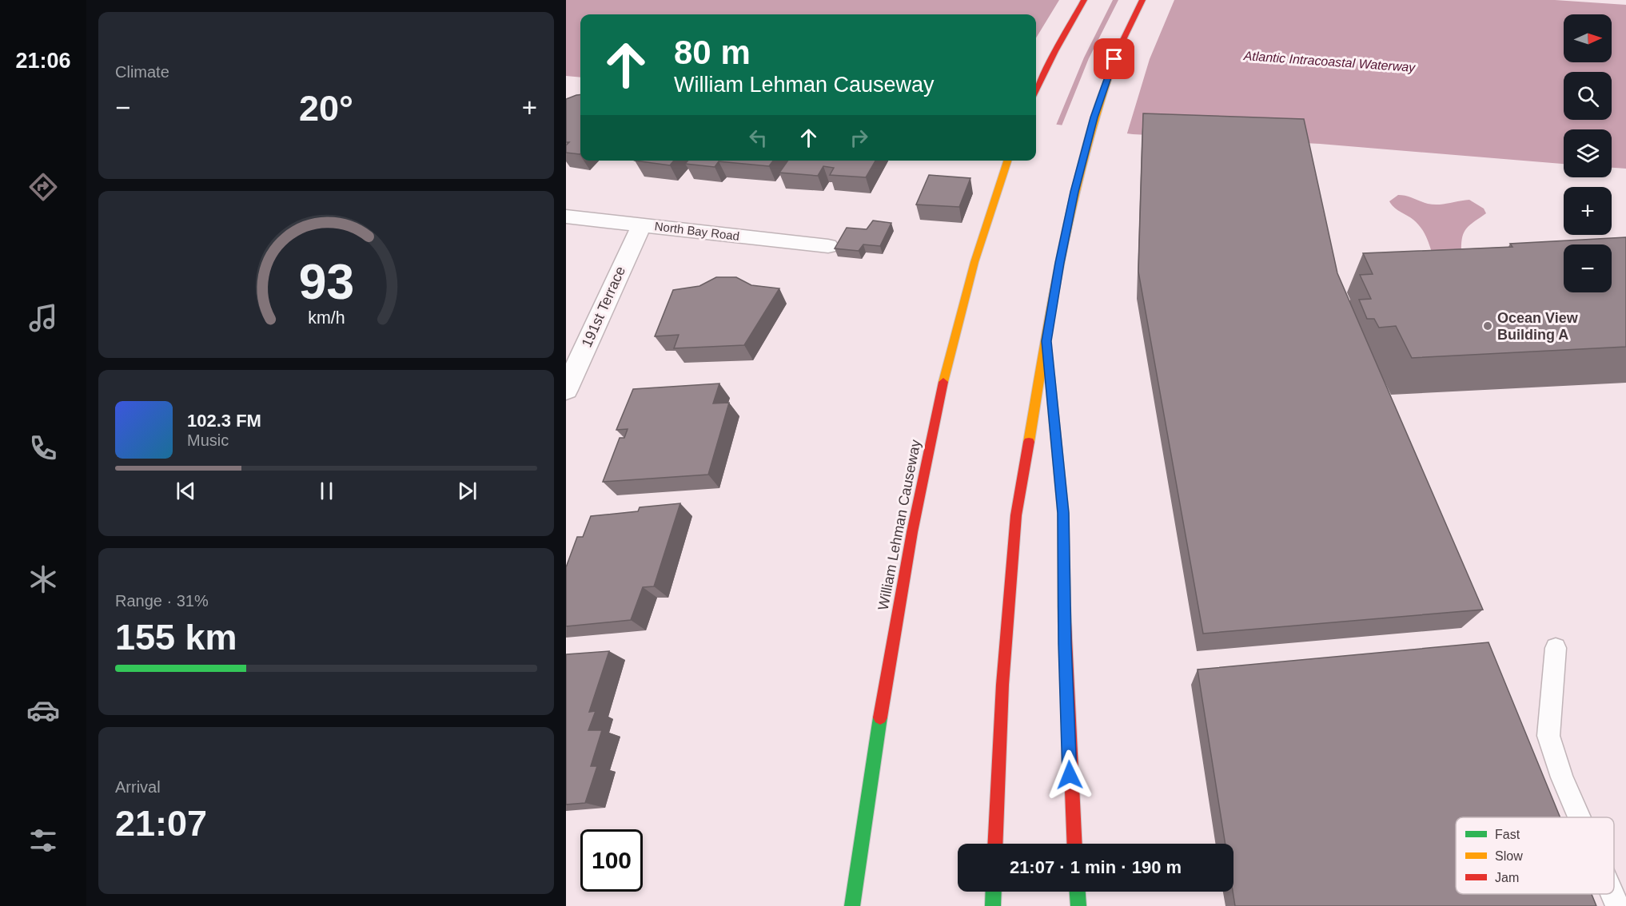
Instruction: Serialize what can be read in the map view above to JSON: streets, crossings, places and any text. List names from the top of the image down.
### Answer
{
  "streets": {
    "highway": ["William Lehman Causeway"],
    "street": ["North Bay Road", "191st Terrace"]
  },
  "crossings": [
    ["North Bay Road", "191st Terrace"]
  ],
  "water": ["Atlantic Intracoastal Waterway"],
  "places": ["Ocean View Building A"],
  "legend": ["Fast", "Slow", "Jam"],
  "north": "right",
  "page": {
    "tabs": "21:06",
    "tile": [
      "Climate",
      ["Range · 31%", "155 km"],
      ["Arrival", "21:07"]
    ],
    "map_buttons": ["+", "−"],
    "turn": ["80 m", "William Lehman Causeway"],
    "heat": ["−", "20°", "+"],
    "song": ["102.3 FM", "Music"],
    "limit": "100",
    "trip": "21:07 · 1 min · 190 m",
    "gauge": ["93", "km/h"]
  }
}
